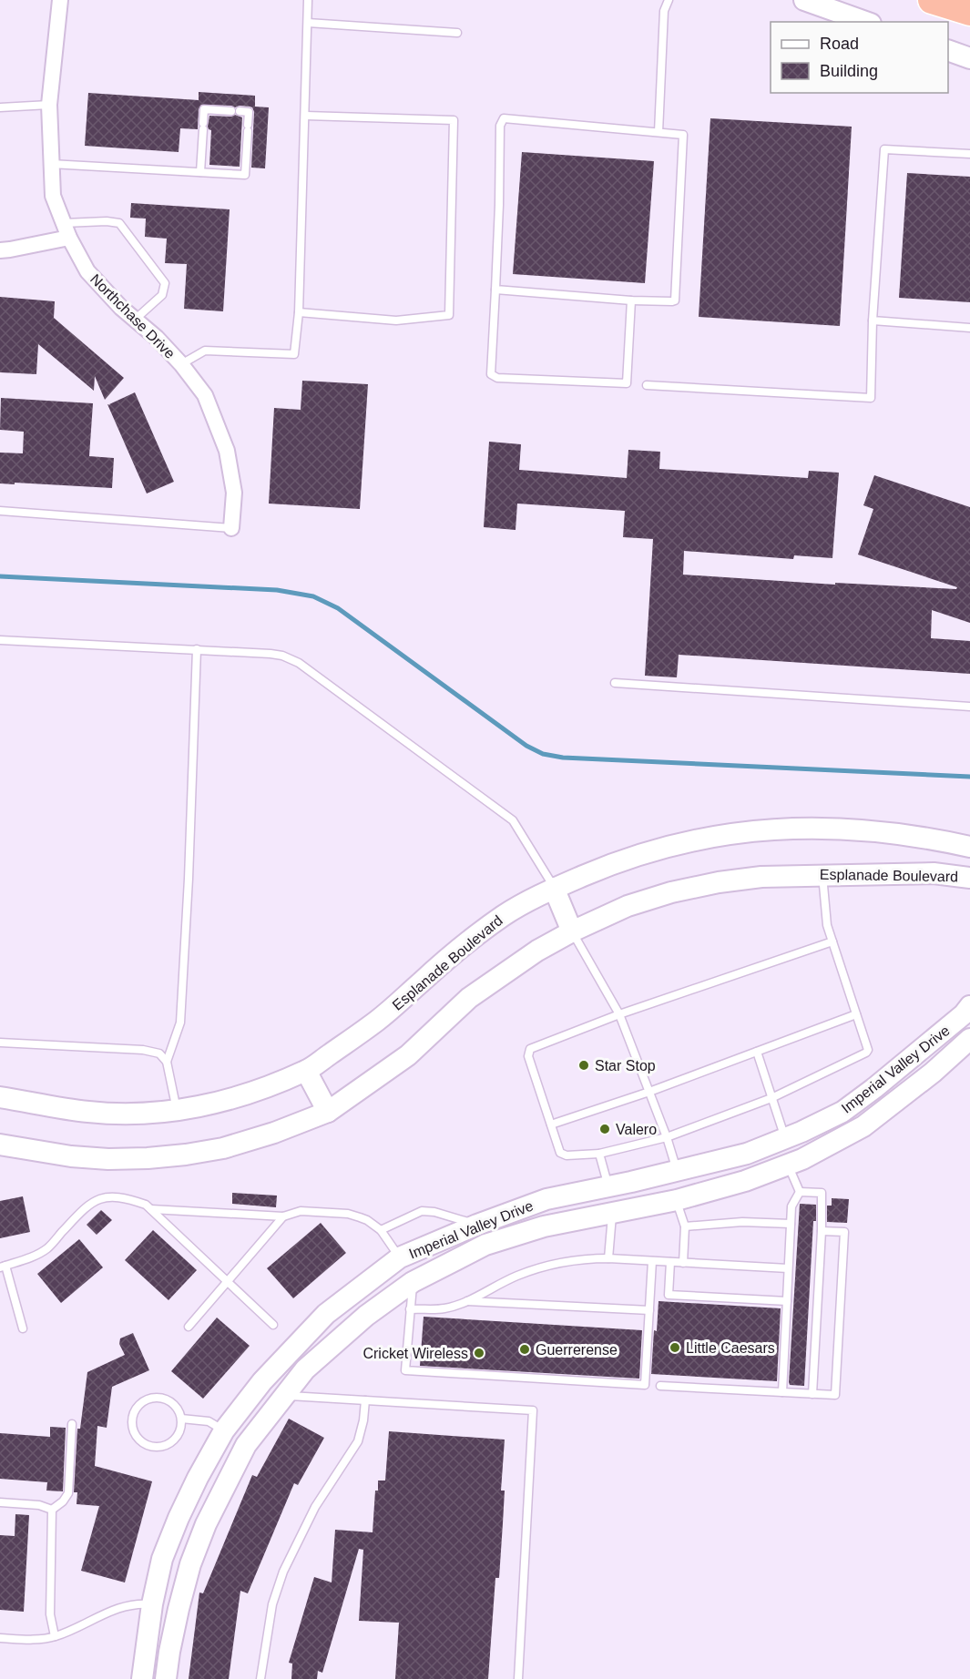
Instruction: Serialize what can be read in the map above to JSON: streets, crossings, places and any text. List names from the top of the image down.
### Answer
{
  "streets": {
    "main road": ["Esplanade Boulevard", "Imperial Valley Drive"],
    "street": ["Northchase Drive"]
  },
  "places": [
    "Star Stop",
    "Valero",
    "Little Caesars",
    "Guerrerense",
    "Cricket Wireless"
  ],
  "legend": ["Road", "Building"]
}
